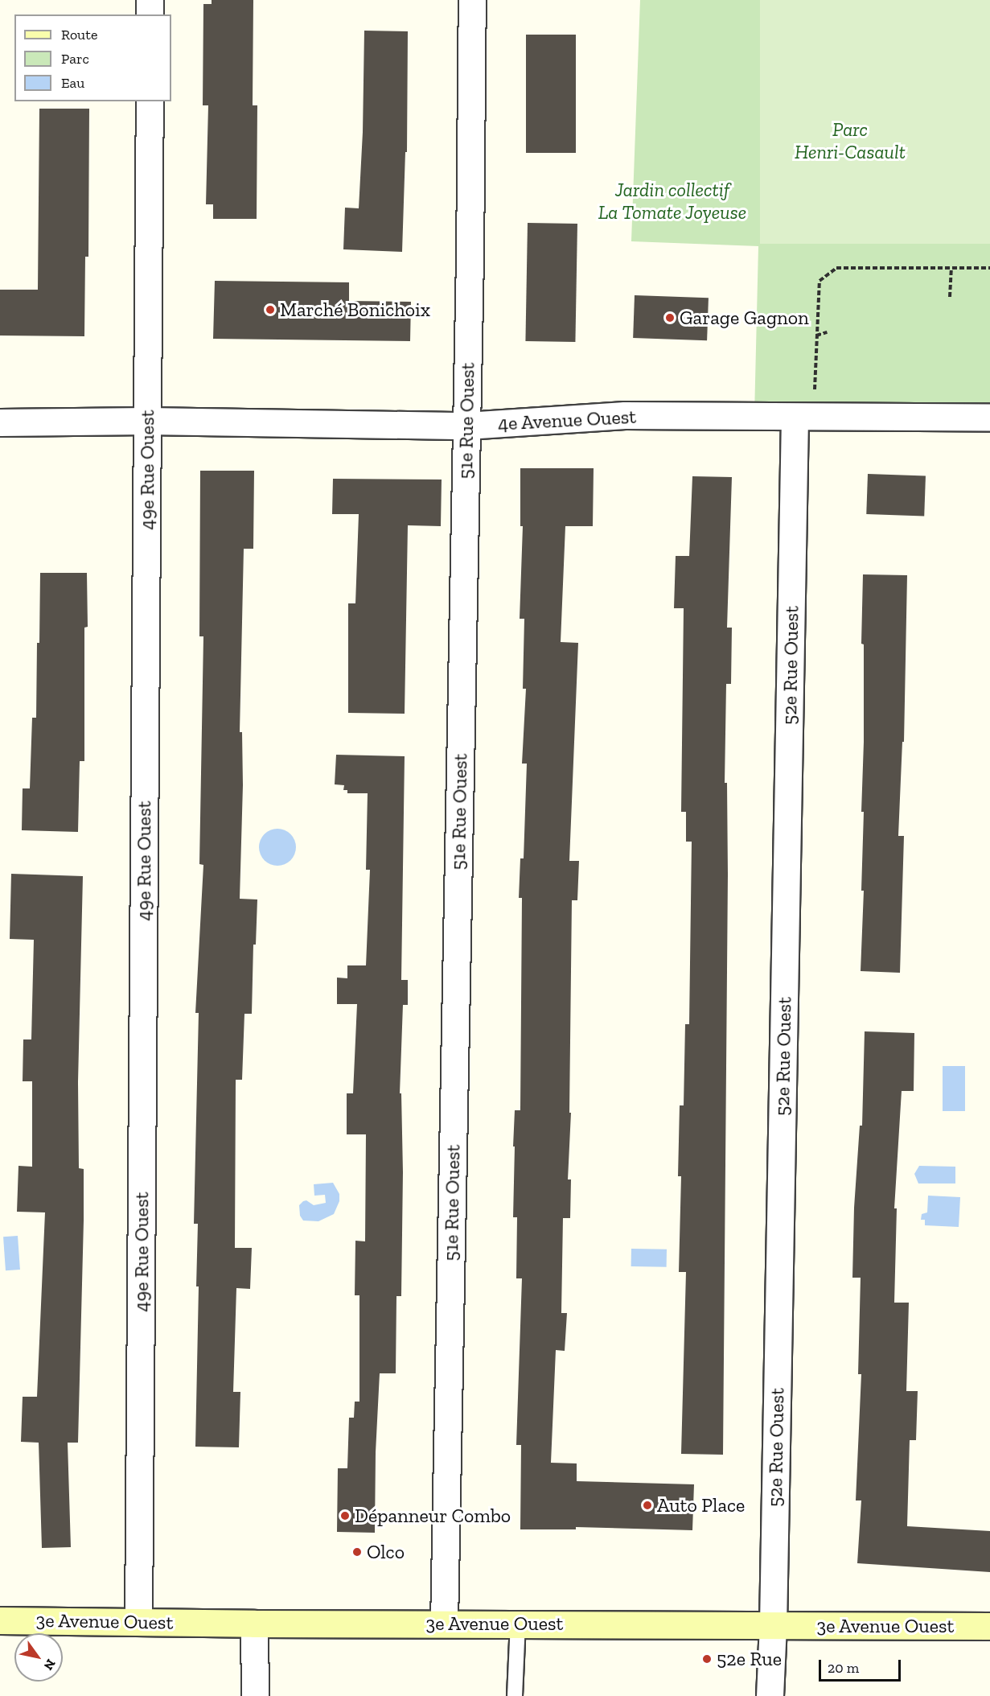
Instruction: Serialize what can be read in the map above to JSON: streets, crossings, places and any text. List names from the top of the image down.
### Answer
{
  "streets": {
    "street": [
      "4e Avenue Ouest",
      "51e Rue Ouest",
      "49e Rue Ouest",
      "52e Rue Ouest",
      "3e Avenue Ouest"
    ]
  },
  "crossings": [
    ["4e Avenue Ouest", "51e Rue Ouest"],
    ["4e Avenue Ouest", "49e Rue Ouest"],
    ["4e Avenue Ouest", "52e Rue Ouest"],
    ["51e Rue Ouest", "3e Avenue Ouest"],
    ["49e Rue Ouest", "3e Avenue Ouest"],
    ["52e Rue Ouest", "3e Avenue Ouest"]
  ],
  "parks": ["Parc Henri-Casault", "Jardin collectif La Tomate Joyeuse"],
  "places": [
    "Marché Bonichoix",
    "Garage Gagnon",
    "Auto Place",
    "Dépanneur Combo",
    "Olco",
    "52e Rue"
  ],
  "legend": ["Route", "Parc", "Eau"],
  "scale_bar": "20 m",
  "north": "bottom right"
}
